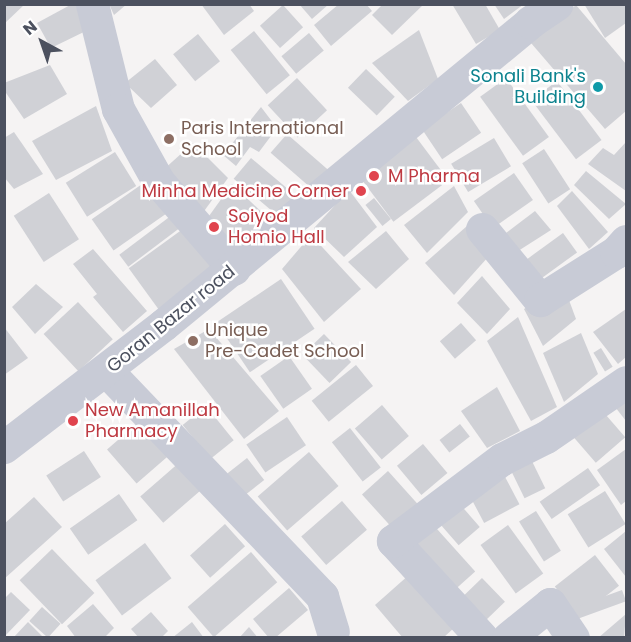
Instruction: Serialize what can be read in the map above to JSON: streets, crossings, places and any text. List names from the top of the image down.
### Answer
{
  "streets": {
    "street": ["Goran Bazar road"]
  },
  "places": [
    "Sonali Bank's Building",
    "Paris International School",
    "M Pharma",
    "Minha Medicine Corner",
    "Soiyod Homio Hall",
    "Unique Pre-Cadet School",
    "New Amanillah Pharmacy"
  ],
  "north": "top left"
}
